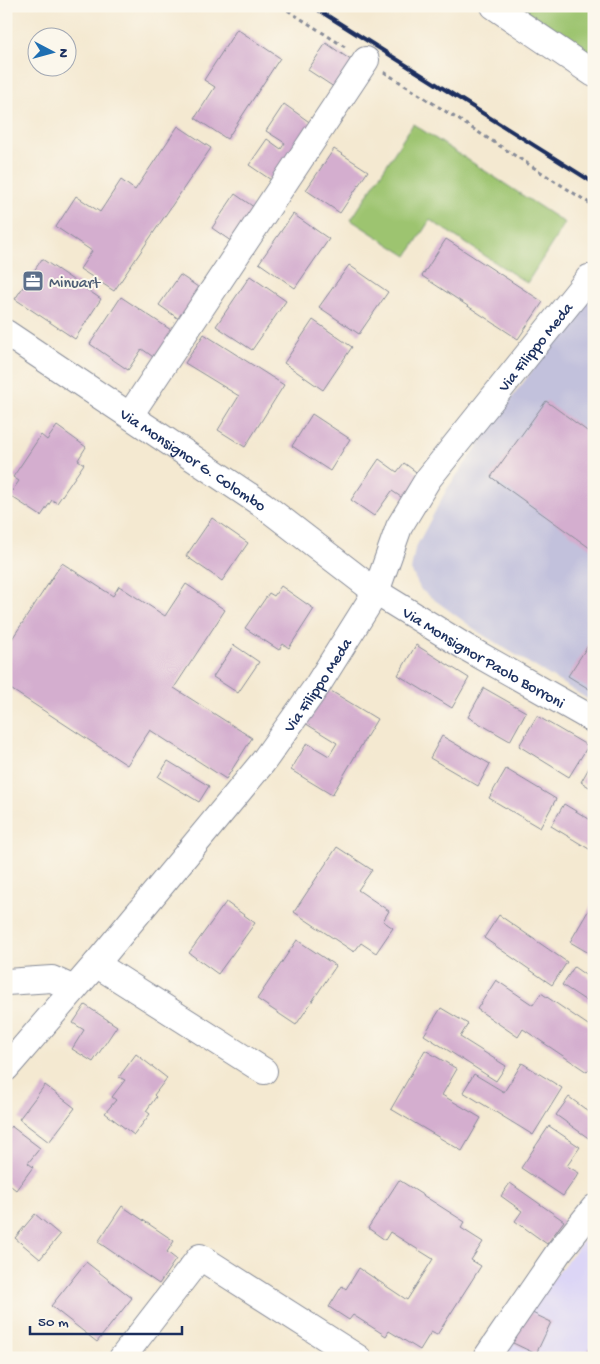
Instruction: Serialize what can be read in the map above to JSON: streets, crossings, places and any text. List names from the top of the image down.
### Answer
{
  "streets": {
    "street": ["Via Filippo Meda", "Via Monsignor G. Colombo", "Via Monsignor Paolo Borroni"]
  },
  "crossings": [
    ["Via Filippo Meda", "Via Monsignor G. Colombo"],
    ["Via Filippo Meda", "Via Monsignor Paolo Borroni"],
    ["Via Monsignor G. Colombo", "Via Monsignor Paolo Borroni"]
  ],
  "places": {
    "office": ["Minuart"]
  },
  "scale_bar": "50 m",
  "north": "right"
}
